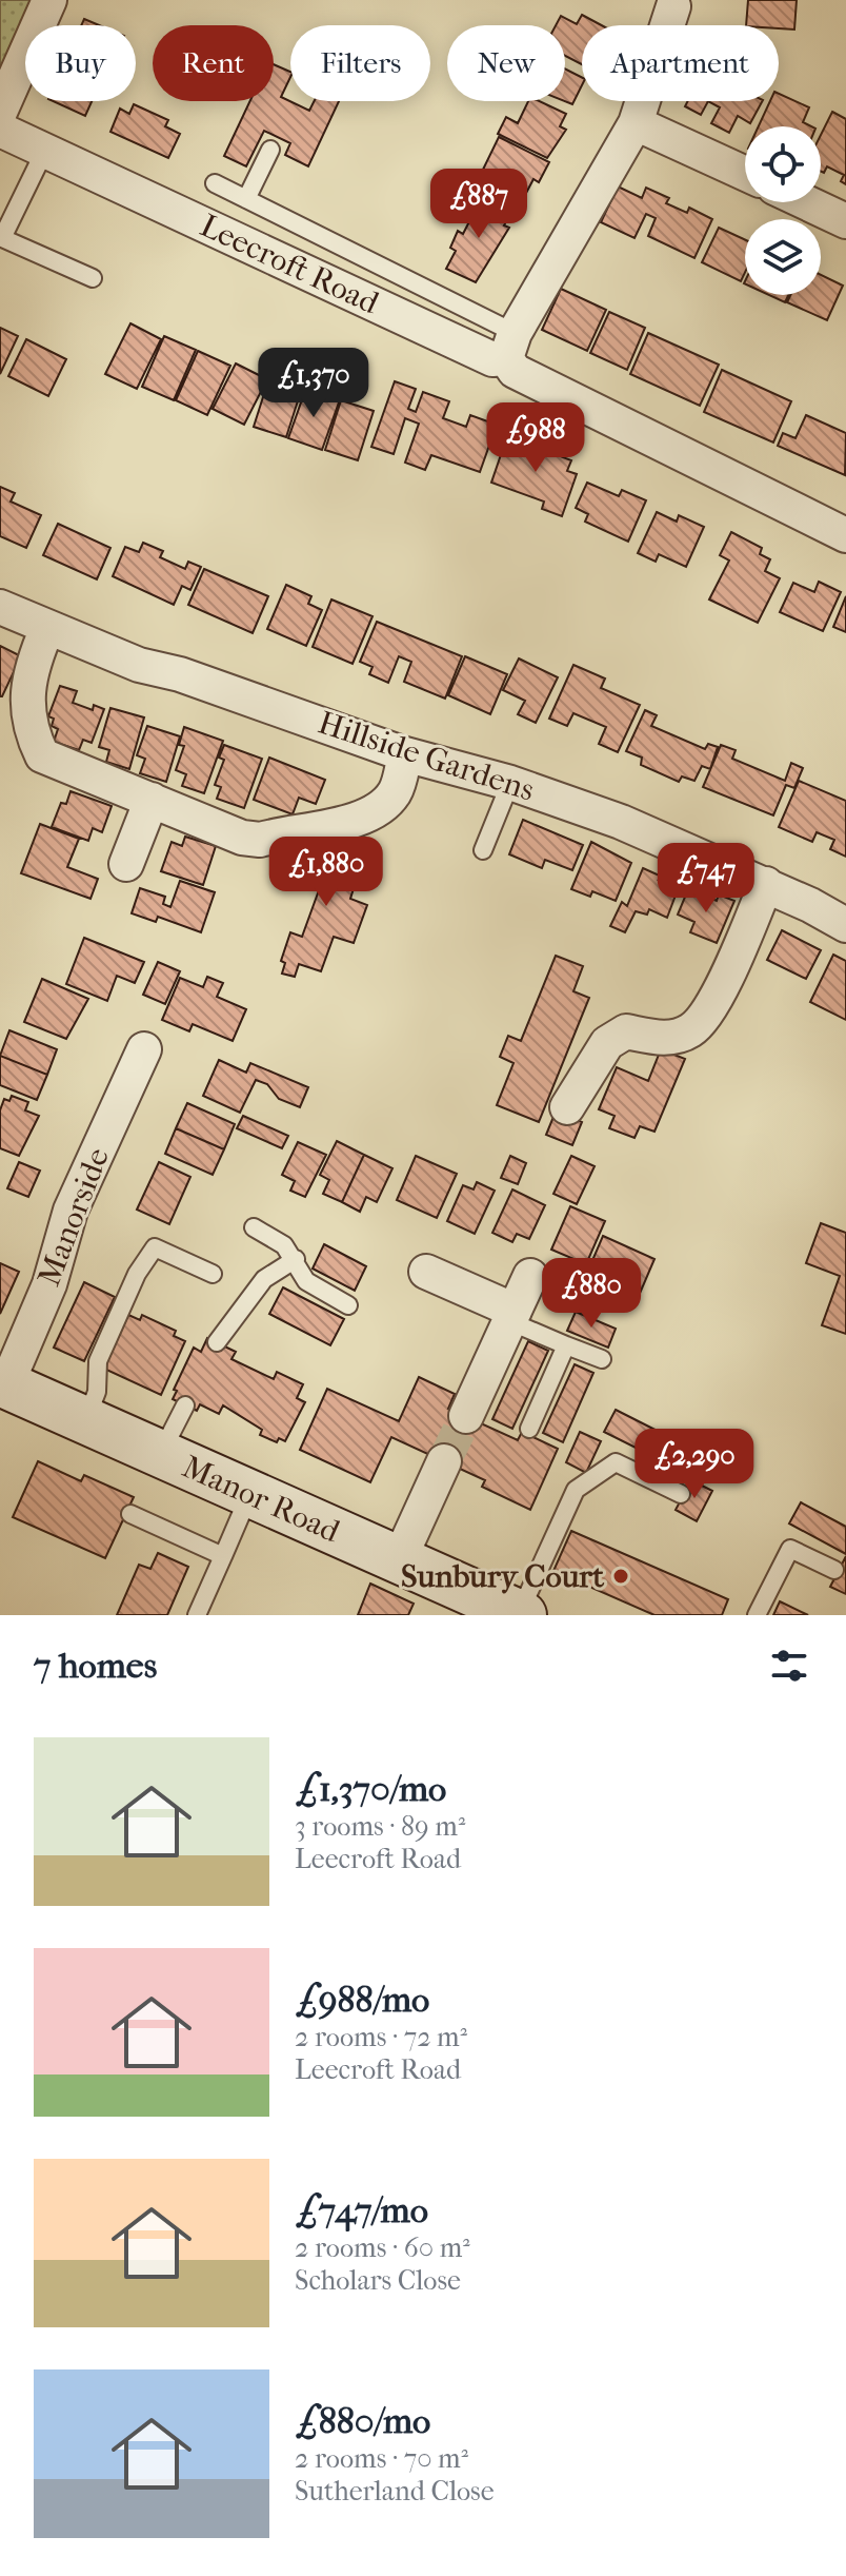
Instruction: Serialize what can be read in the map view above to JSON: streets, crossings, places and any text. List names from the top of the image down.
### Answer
{
  "streets": {
    "street": [
      "Leecroft Road",
      "Hillside Gardens",
      "Manorside",
      "Manor Road"
    ]
  },
  "crossings": [
    ["Manorside", "Manor Road"]
  ],
  "places": ["Sunbury Court"],
  "page": {
    "chip": [
      "Buy",
      "Rent",
      "Filters",
      "New",
      "Apartment"
    ],
    "price": [
      "£887",
      "£1,370",
      "£988",
      "£1,880",
      "£747",
      "£880",
      "£2,290"
    ],
    "heading": "7 homes",
    "list": [
      {
        "name": "£1,370/mo",
        "note": "3 rooms · 89 m² · Leecroft Road"
      },
      {
        "name": "£988/mo",
        "note": "2 rooms · 72 m² · Leecroft Road"
      },
      {
        "name": "£747/mo",
        "note": "2 rooms · 60 m² · Scholars Close"
      },
      {
        "name": "£880/mo",
        "note": "2 rooms · 70 m² · Sutherland Close"
      }
    ]
  }
}
